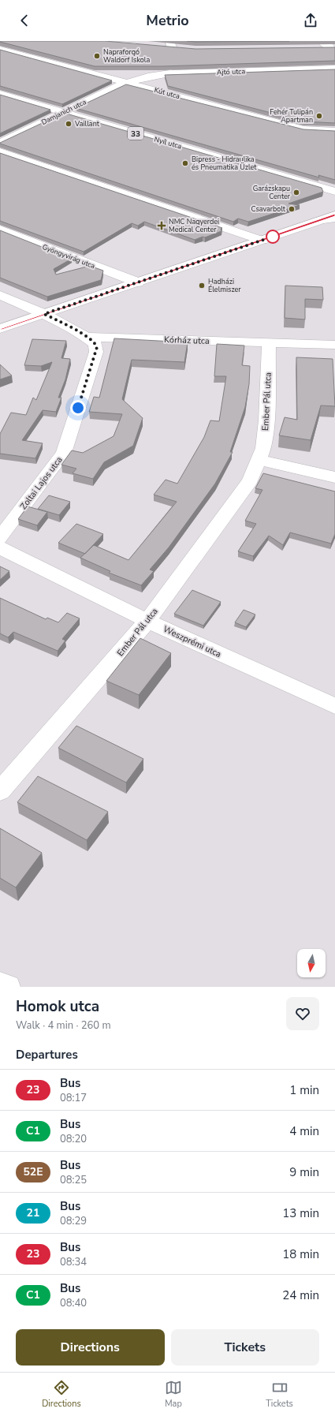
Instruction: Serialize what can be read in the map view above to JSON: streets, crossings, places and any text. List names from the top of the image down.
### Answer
{
  "streets": {
    "street": [
      "Ajtó utca",
      "Kút utca",
      "Damjanich utca",
      "33",
      "Nyíl utca",
      "Gyöngyvirág utca",
      "Kórház utca",
      "Ember Pál utca",
      "Zoltai Lajos utca",
      "Weszprémi utca"
    ]
  },
  "crossings": [
    ["Ajtó utca", "Kút utca"],
    ["Ajtó utca", "Damjanich utca"],
    ["Kút utca", "Damjanich utca"],
    ["Damjanich utca", "Nyíl utca"],
    ["Kórház utca", "Ember Pál utca"],
    ["Kórház utca", "Zoltai Lajos utca"],
    ["Ember Pál utca", "Weszprémi utca"]
  ],
  "places": {
    "other": [
      "Napraforgó Waldorf Iskola",
      "Fehér Tulipán Apartman",
      "Vaillant",
      "Bipress - Hidraulika és Pneumatika Üzlet",
      "Garázskapu Center",
      "Csavarbolt",
      "Hadházi Élelmiszer"
    ],
    "health": ["NMC Nagyerdei Medical Center"]
  },
  "lines": ["bus line 23"],
  "north": "bottom",
  "page": {
    "header": "Metrio",
    "heading": [
      ["Homok utca", "Walk · 4 min · 260 m"],
      "Departures"
    ],
    "list": [
      {
        "mark": "23",
        "name": "Bus",
        "note": "08:17",
        "value": "1 min"
      },
      {
        "mark": "C1",
        "name": "Bus",
        "note": "08:20",
        "value": "4 min"
      },
      {
        "mark": "52E",
        "name": "Bus",
        "note": "08:25",
        "value": "9 min"
      },
      {
        "mark": "21",
        "name": "Bus",
        "note": "08:29",
        "value": "13 min"
      },
      {
        "mark": "23",
        "name": "Bus",
        "note": "08:34",
        "value": "18 min"
      },
      {
        "mark": "C1",
        "name": "Bus",
        "note": "08:40",
        "value": "24 min"
      }
    ],
    "buttons": ["Directions", "Tickets"],
    "tabs": ["Directions", "Map", "Tickets"]
  }
}
